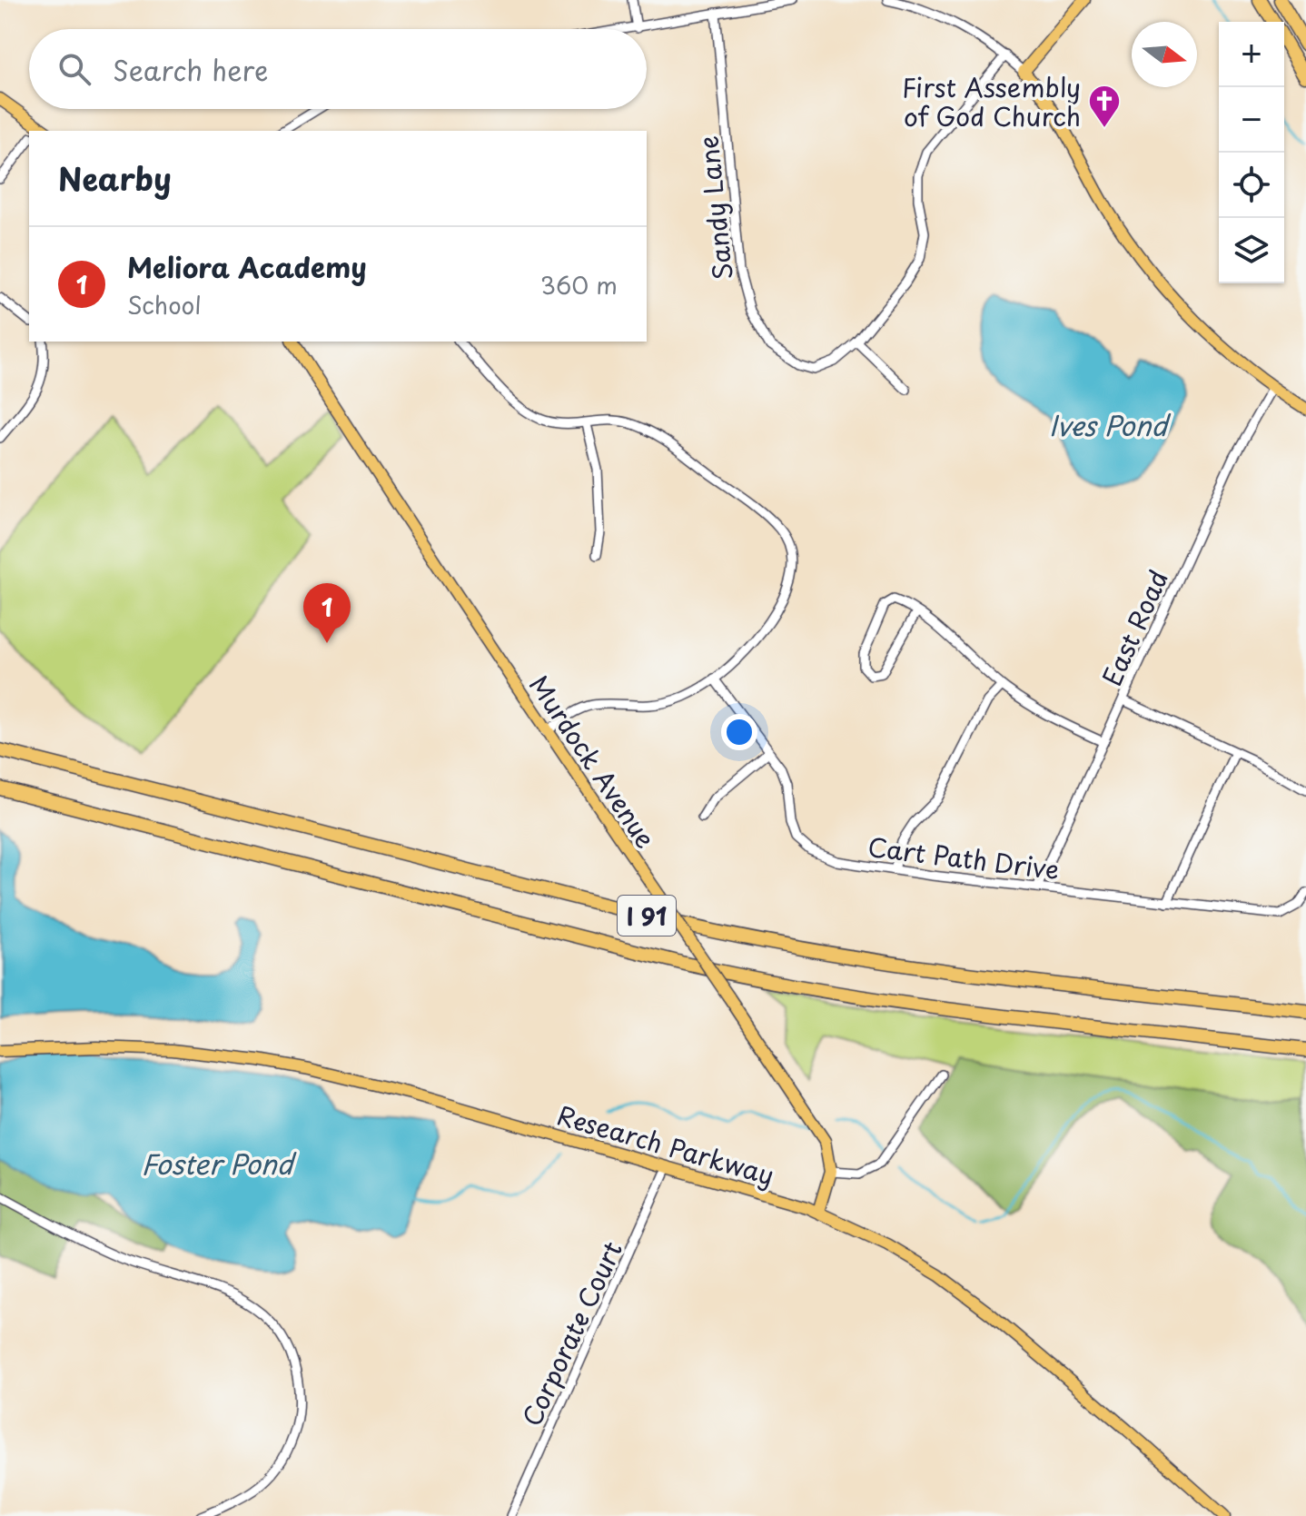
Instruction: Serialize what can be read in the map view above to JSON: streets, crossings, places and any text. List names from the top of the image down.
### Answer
{
  "streets": {
    "highway": ["I 91"],
    "main road": ["Murdock Avenue", "Research Parkway"],
    "street": [
      "Sandy Lane",
      "East Road",
      "Cart Path Drive",
      "Corporate Court"
    ]
  },
  "crossings": [
    ["East Road", "Cart Path Drive"],
    ["Murdock Avenue", "Research Parkway"],
    ["Research Parkway", "Corporate Court"]
  ],
  "water": ["Ives Pond", "Foster Pond"],
  "places": {
    "church": ["First Assembly of God Church"]
  },
  "north": "right",
  "page": {
    "map_buttons": ["+", "−"],
    "search": "Search here",
    "heading": "Nearby",
    "list": [
      {
        "mark": "1",
        "name": "Meliora Academy",
        "note": "School",
        "value": "360 m"
      }
    ],
    "pins": "1"
  }
}
